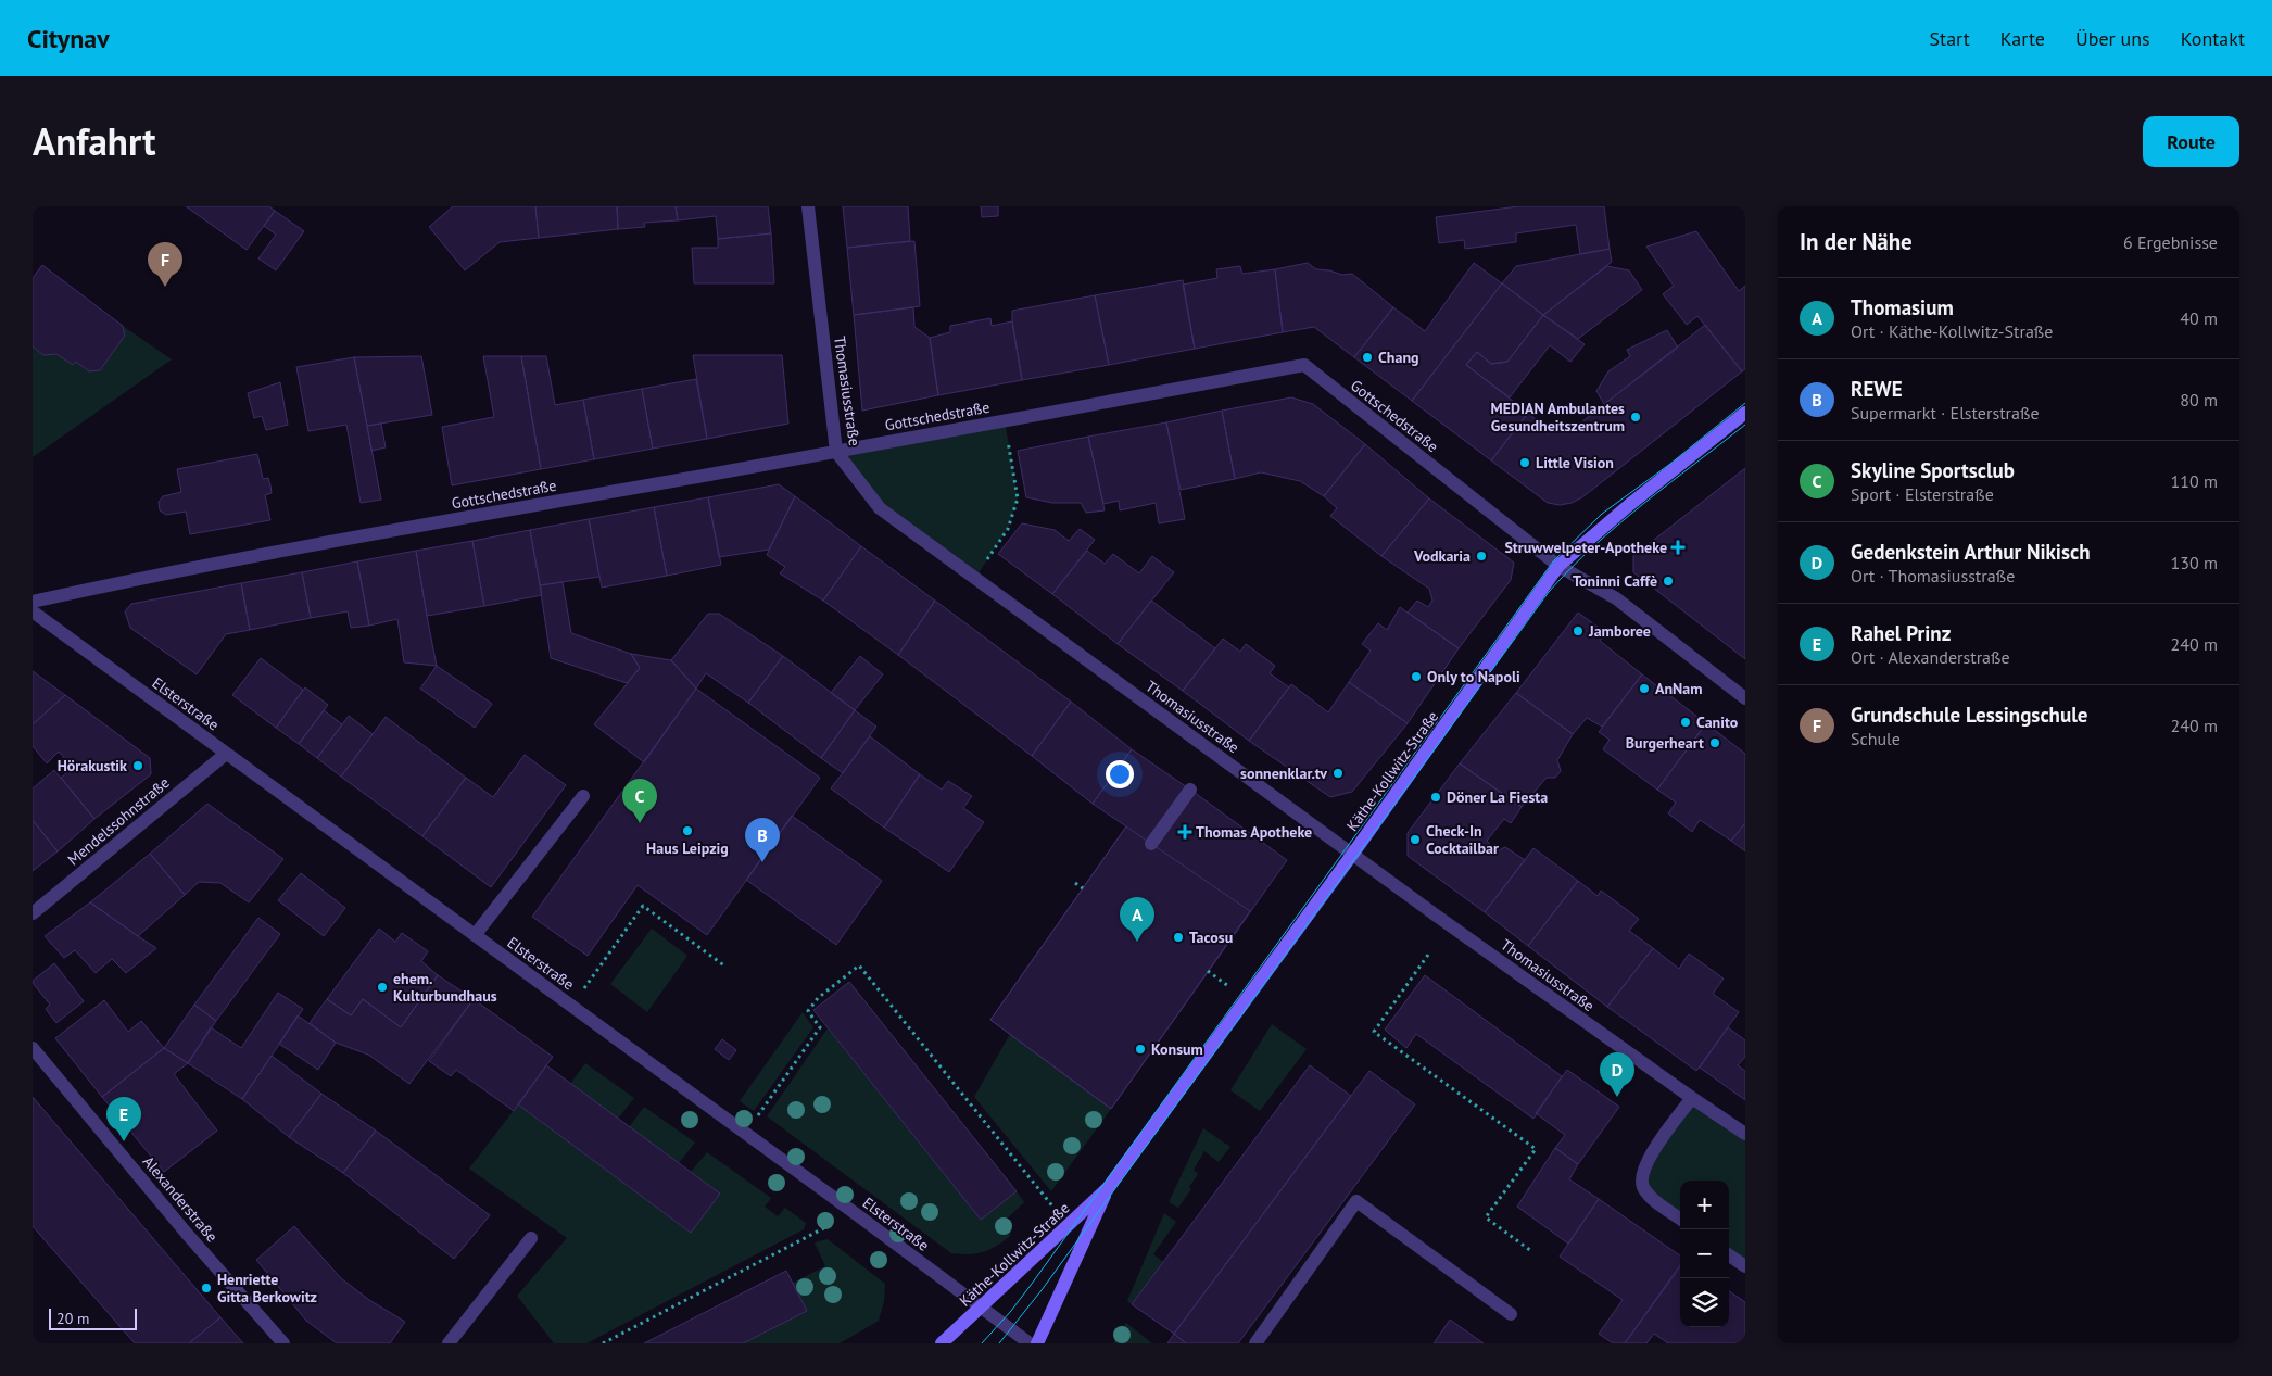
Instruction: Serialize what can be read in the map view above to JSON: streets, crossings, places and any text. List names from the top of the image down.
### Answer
{
  "streets": {
    "street": [
      "Thomasiusstraße",
      "Gottschedstraße",
      "Elsterstraße",
      "Käthe-Kollwitz-Straße",
      "Mendelssohnstraße",
      "Alexanderstraße"
    ]
  },
  "crossings": [
    ["Thomasiusstraße", "Gottschedstraße"],
    ["Thomasiusstraße", "Käthe-Kollwitz-Straße"],
    ["Gottschedstraße", "Käthe-Kollwitz-Straße"],
    ["Elsterstraße", "Käthe-Kollwitz-Straße"],
    ["Elsterstraße", "Mendelssohnstraße"]
  ],
  "places": {
    "other": [
      "Chang",
      "MEDIAN Ambulantes Gesundheitszentrum",
      "Little Vision",
      "Vodkaria",
      "Toninni Caffè",
      "Jamboree",
      "Only to Napoli",
      "AnNam",
      "Canito",
      "Burgerheart",
      "Hörakustik",
      "sonnenklar.tv",
      "Döner La Fiesta",
      "Haus Leipzig",
      "Check-In Cocktailbar",
      "Tacosu",
      "ehem. Kulturbundhaus",
      "Konsum",
      "Henriette Gitta Berkowitz"
    ],
    "health": ["Struwwelpeter-Apotheke", "Thomas Apotheke"]
  },
  "scale_bar": "20 m",
  "page": {
    "header": "Citynav",
    "nav": [
      "Start",
      "Karte",
      "Über uns",
      "Kontakt"
    ],
    "title": "Anfahrt",
    "buttons": "Route",
    "heading": ["In der Nähe", "6 Ergebnisse"],
    "pins": [
      "F",
      "C",
      "B",
      "A",
      "D",
      "E"
    ],
    "list": [
      {
        "mark": "A",
        "name": "Thomasium",
        "note": "Ort · Käthe-Kollwitz-Straße",
        "value": "40 m"
      },
      {
        "mark": "B",
        "name": "REWE",
        "note": "Supermarkt · Elsterstraße",
        "value": "80 m"
      },
      {
        "mark": "C",
        "name": "Skyline Sportsclub",
        "note": "Sport · Elsterstraße",
        "value": "110 m"
      },
      {
        "mark": "D",
        "name": "Gedenkstein Arthur Nikisch",
        "note": "Ort · Thomasiusstraße",
        "value": "130 m"
      },
      {
        "mark": "E",
        "name": "Rahel Prinz",
        "note": "Ort · Alexanderstraße",
        "value": "240 m"
      },
      {
        "mark": "F",
        "name": "Grundschule Lessingschule",
        "note": "Schule",
        "value": "240 m"
      }
    ],
    "map_buttons": ["+", "−"],
    "scale": "20 m"
  }
}
